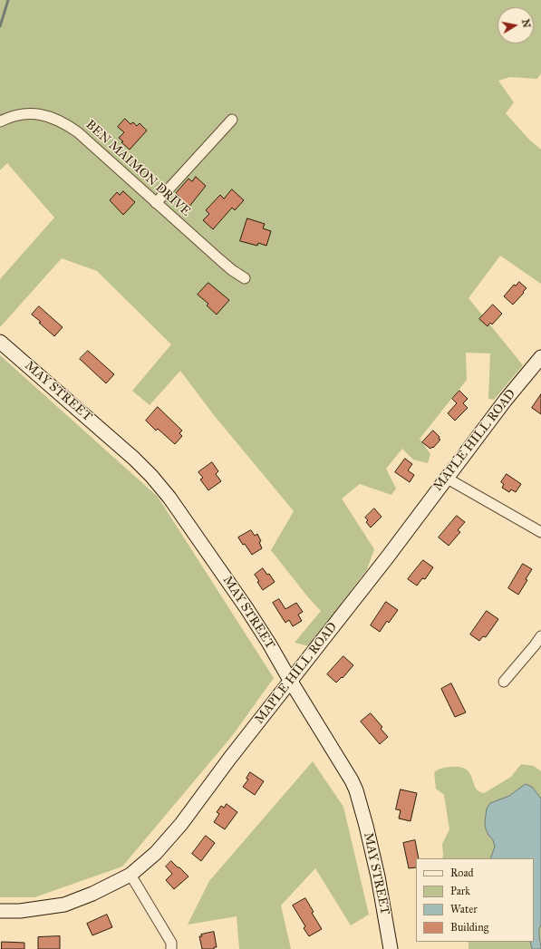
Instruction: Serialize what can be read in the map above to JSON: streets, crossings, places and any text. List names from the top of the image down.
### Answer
{
  "streets": {
    "street": ["BEN MAIMON DRIVE", "MAY STREET", "MAPLE HILL ROAD"]
  },
  "crossings": [
    ["MAY STREET", "MAPLE HILL ROAD"]
  ],
  "legend": [
    "Road",
    "Park",
    "Water",
    "Building"
  ],
  "north": "right"
}
